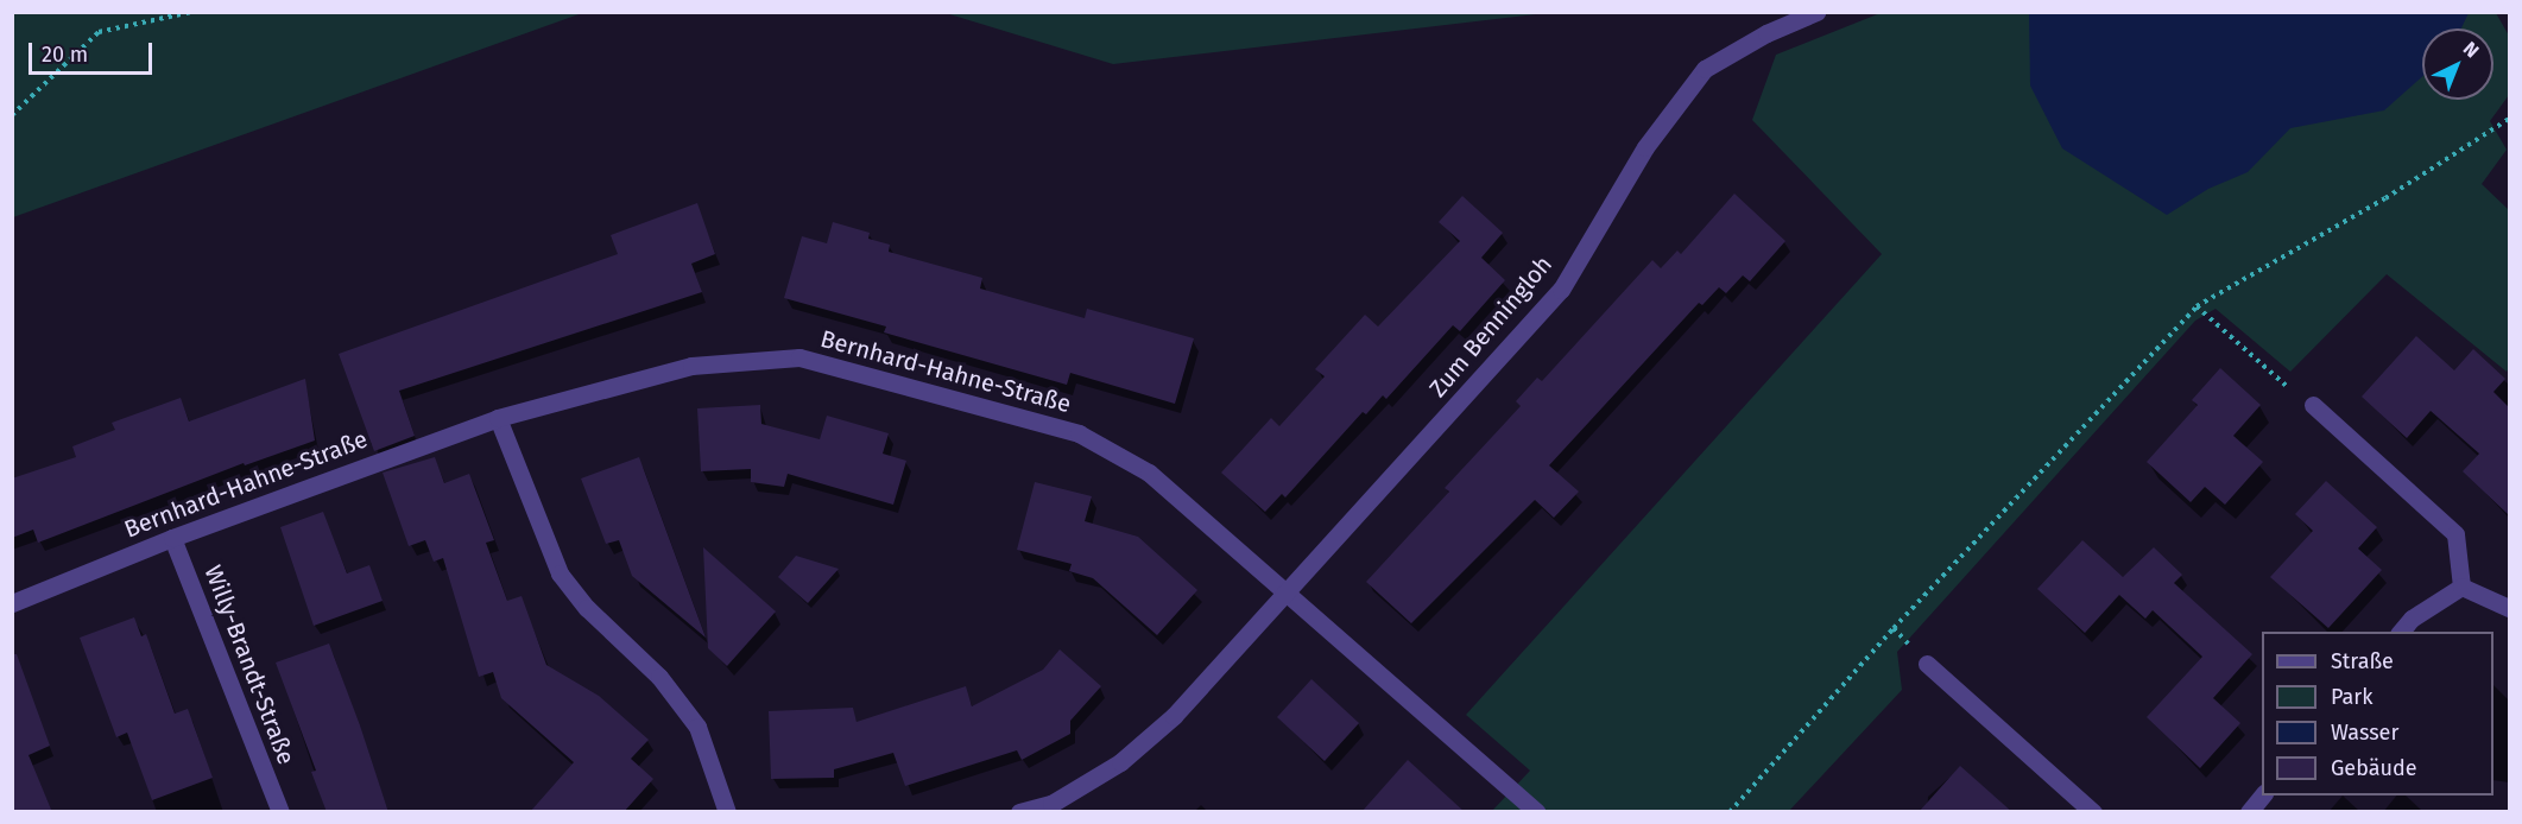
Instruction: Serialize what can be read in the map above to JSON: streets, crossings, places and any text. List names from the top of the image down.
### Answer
{
  "streets": {
    "street": ["Zum Benningloh", "Bernhard-Hahne-Straße", "Willy-Brandt-Straße"]
  },
  "crossings": [
    ["Zum Benningloh", "Bernhard-Hahne-Straße"],
    ["Bernhard-Hahne-Straße", "Willy-Brandt-Straße"]
  ],
  "legend": [
    "Straße",
    "Park",
    "Wasser",
    "Gebäude"
  ],
  "scale_bar": "20 m",
  "north": "top right"
}
